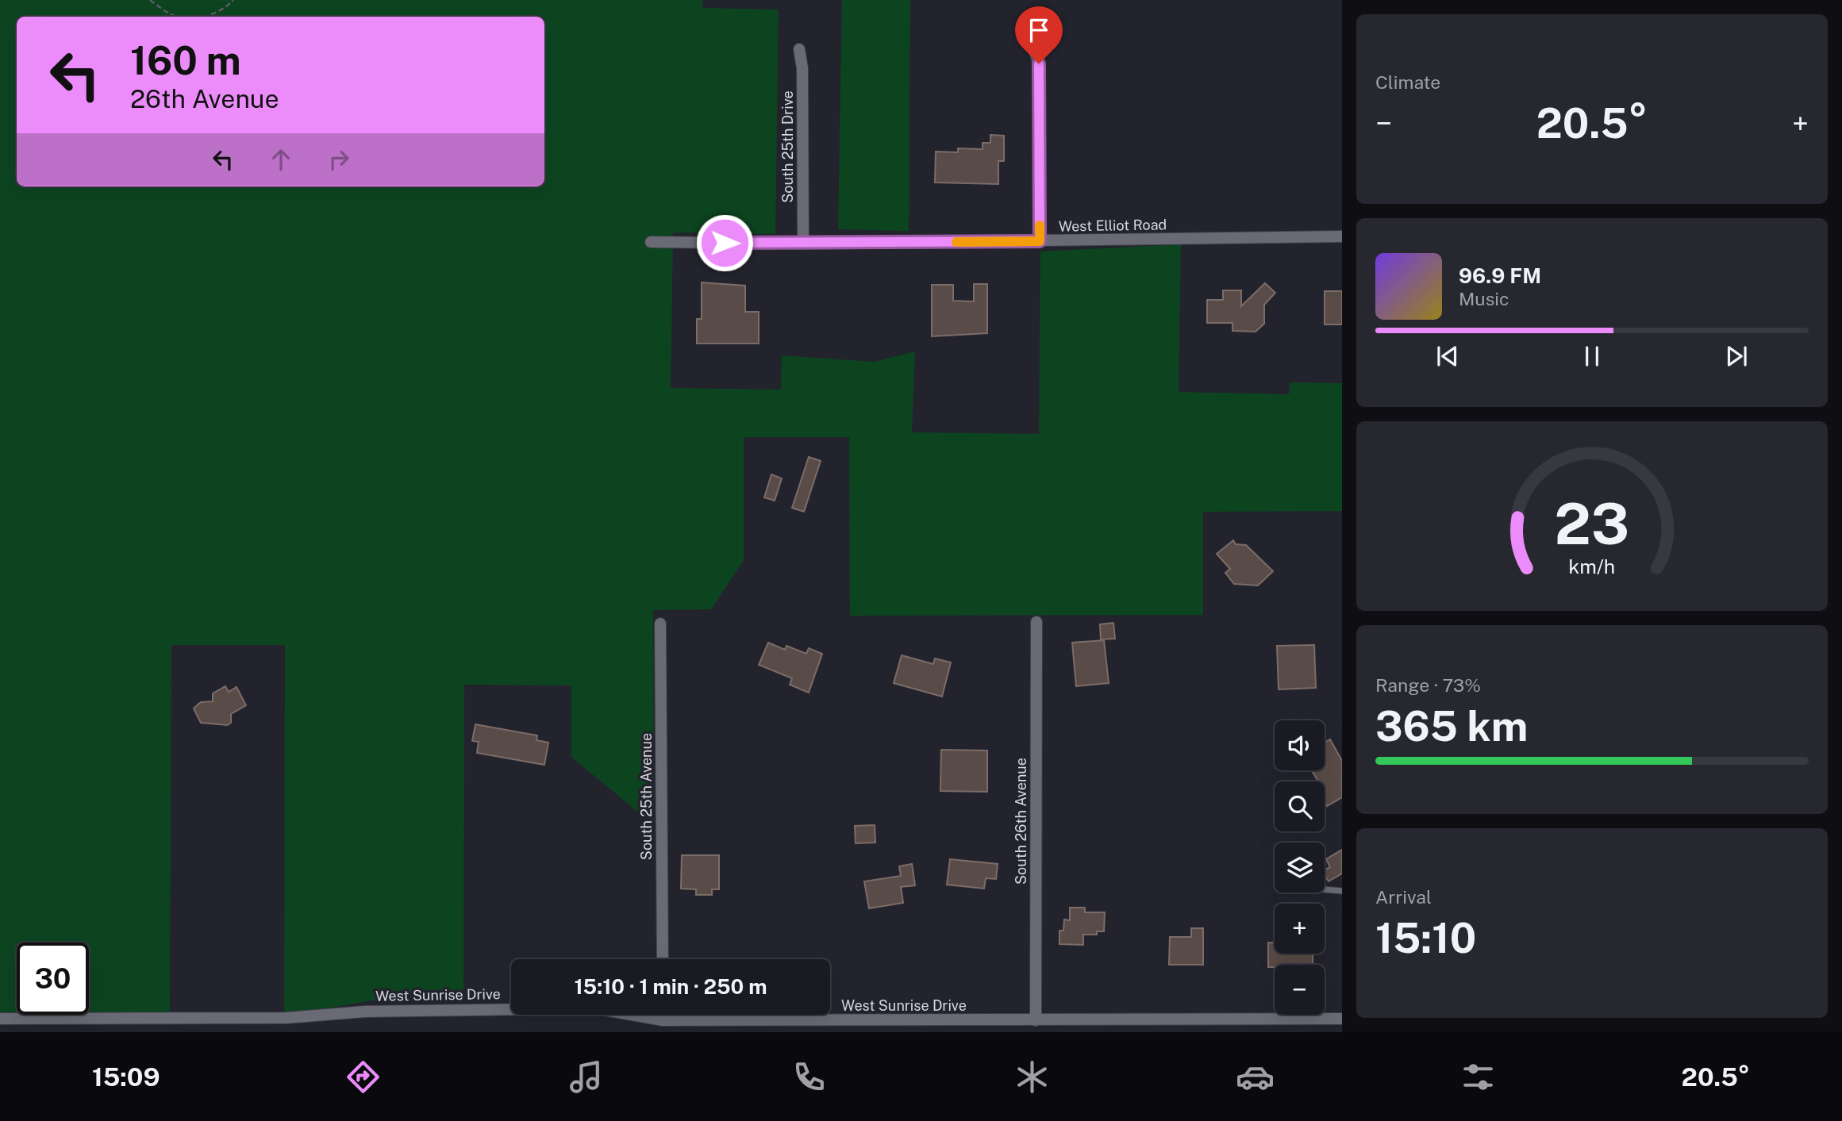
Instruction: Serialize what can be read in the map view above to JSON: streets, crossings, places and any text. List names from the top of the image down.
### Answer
{
  "streets": {
    "street": [
      "South 25th Drive",
      "West Elliot Road",
      "South 25th Avenue",
      "South 26th Avenue",
      "West Sunrise Drive"
    ]
  },
  "crossings": [
    ["South 25th Drive", "West Elliot Road"],
    ["South 26th Avenue", "West Sunrise Drive"]
  ],
  "page": {
    "tile": [
      "Climate",
      ["Range · 73%", "365 km"],
      ["Arrival", "15:10"]
    ],
    "turn": ["160 m", "26th Avenue"],
    "heat": ["−", "20.5°", "+"],
    "song": ["96.9 FM", "Music"],
    "map_buttons": ["+", "−"],
    "limit": "30",
    "trip": "15:10 · 1 min · 250 m",
    "tabs": ["15:09", "20.5°"],
    "gauge": ["23", "km/h"]
  }
}
